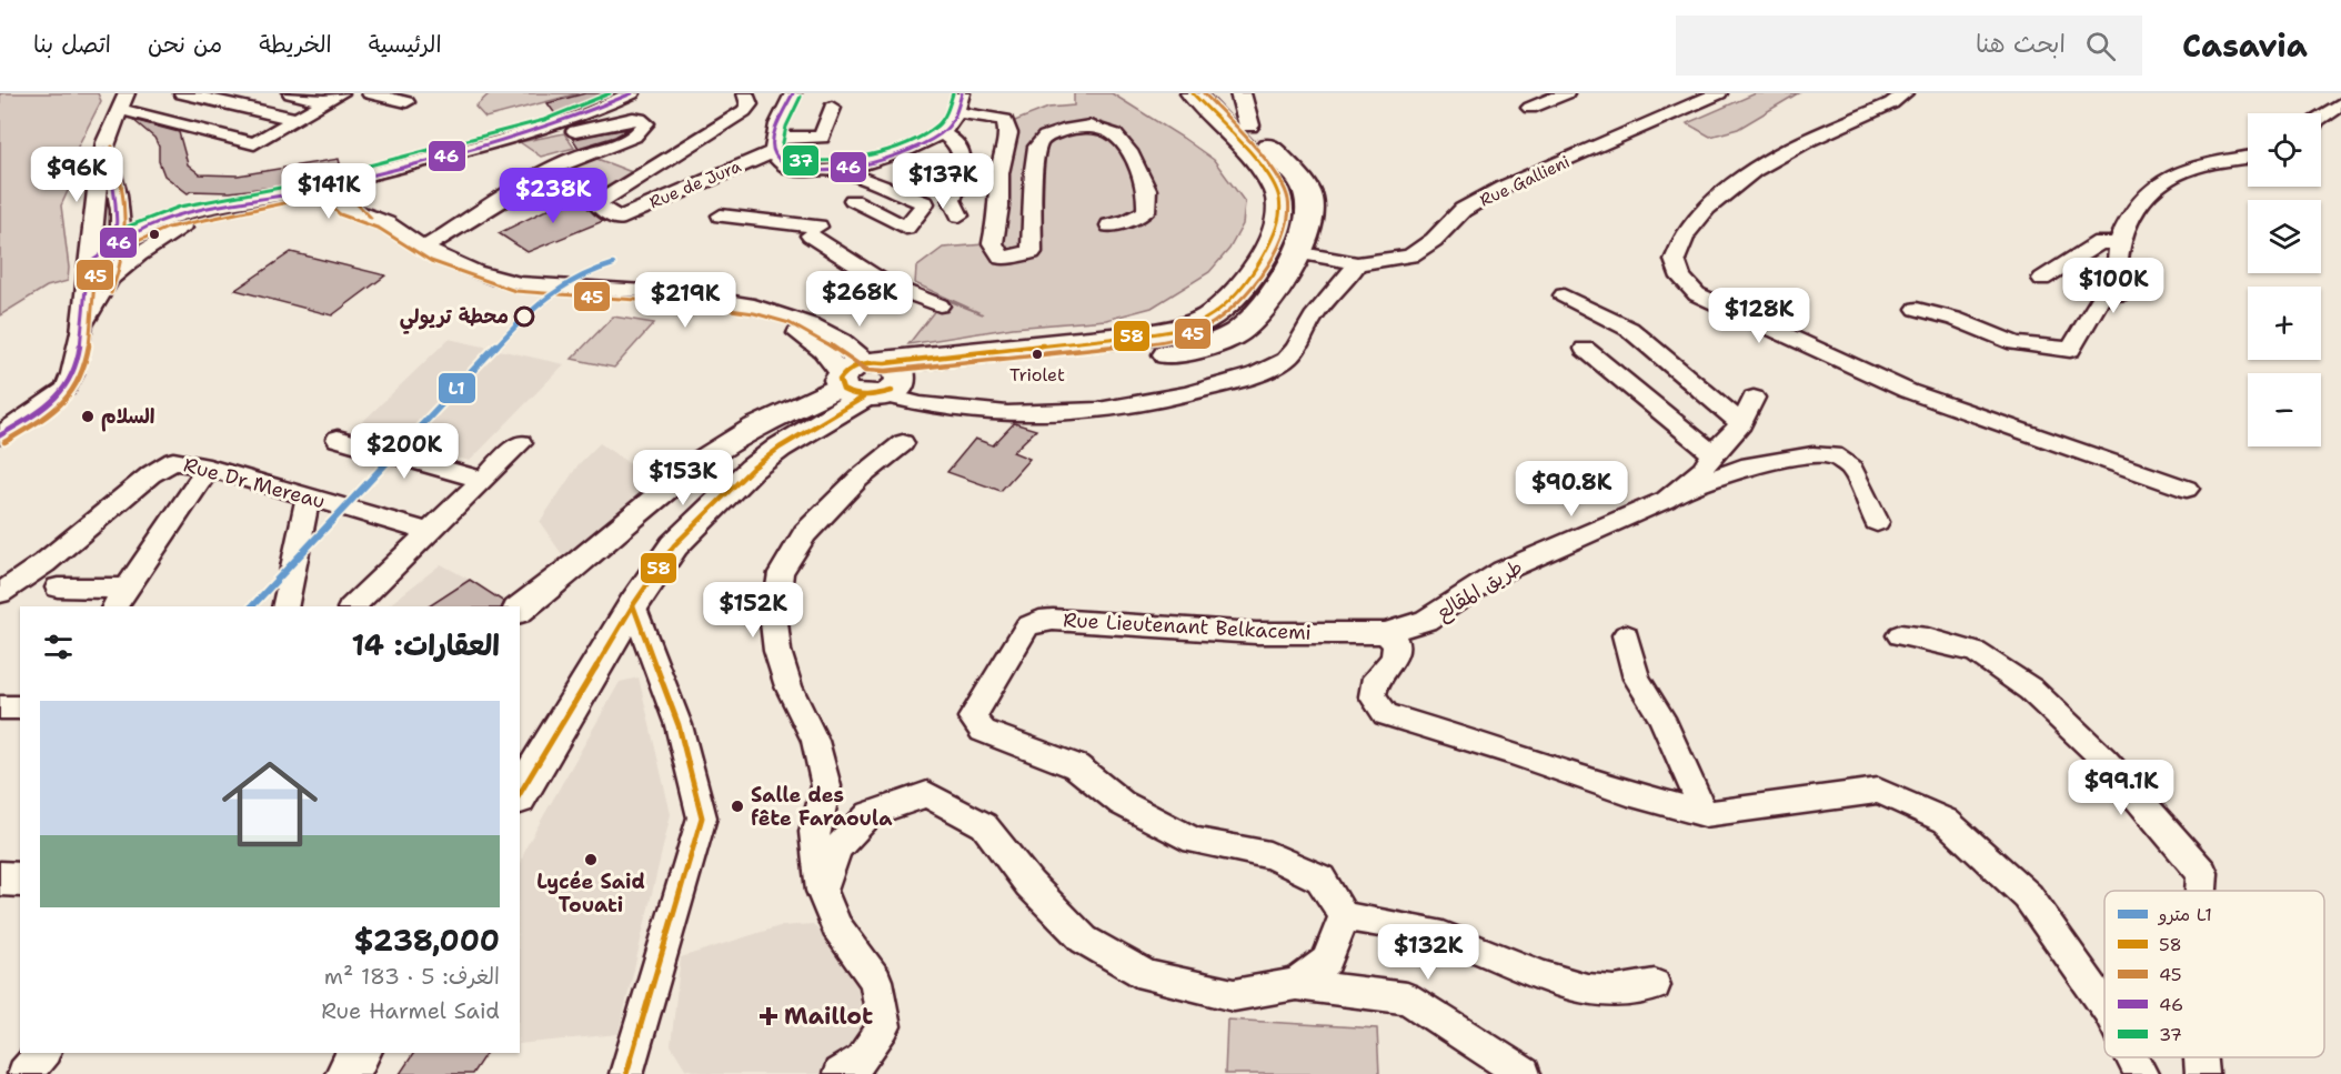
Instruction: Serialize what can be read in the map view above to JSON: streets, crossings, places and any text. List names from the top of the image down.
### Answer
{
  "streets": {
    "street": [
      "Rue Gallieni",
      "Rue de Jura",
      "Rue Dr Mereau",
      "طريق المقالع",
      "Rue Lieutenant Belkacemi"
    ]
  },
  "crossings": [
    ["طريق المقالع", "Rue Lieutenant Belkacemi"]
  ],
  "places": {
    "other": [
      "محطة تريولي",
      "Triolet",
      "السلام",
      "Salle des fête Faraoula",
      "Lycée Said Touati"
    ],
    "health": ["Maillot"]
  },
  "lines": [
    "transit line 58",
    "transit line 45",
    "transit line 46",
    "transit line 37",
    "metro line L1"
  ],
  "legend": [
    "مترو L1",
    "58",
    "45",
    "46",
    "37"
  ],
  "page": {
    "header": "Casavia",
    "search": "ابحث هنا",
    "nav": [
      "الرئيسية",
      "الخريطة",
      "من نحن",
      "اتصل بنا"
    ],
    "map_buttons": ["+", "−"],
    "price": [
      "$96K",
      "$137K",
      "$141K",
      "$238K",
      "$100K",
      "$268K",
      "$219K",
      "$128K",
      "$200K",
      "$153K",
      "$90.8K",
      "$152K",
      "$99.1K",
      "$132K"
    ],
    "heading": "العقارات: 14",
    "list": [
      {
        "name": "$238,000",
        "note": "الغرف: 5 · 183 m² · Rue Harmel Said"
      }
    ]
  }
}
